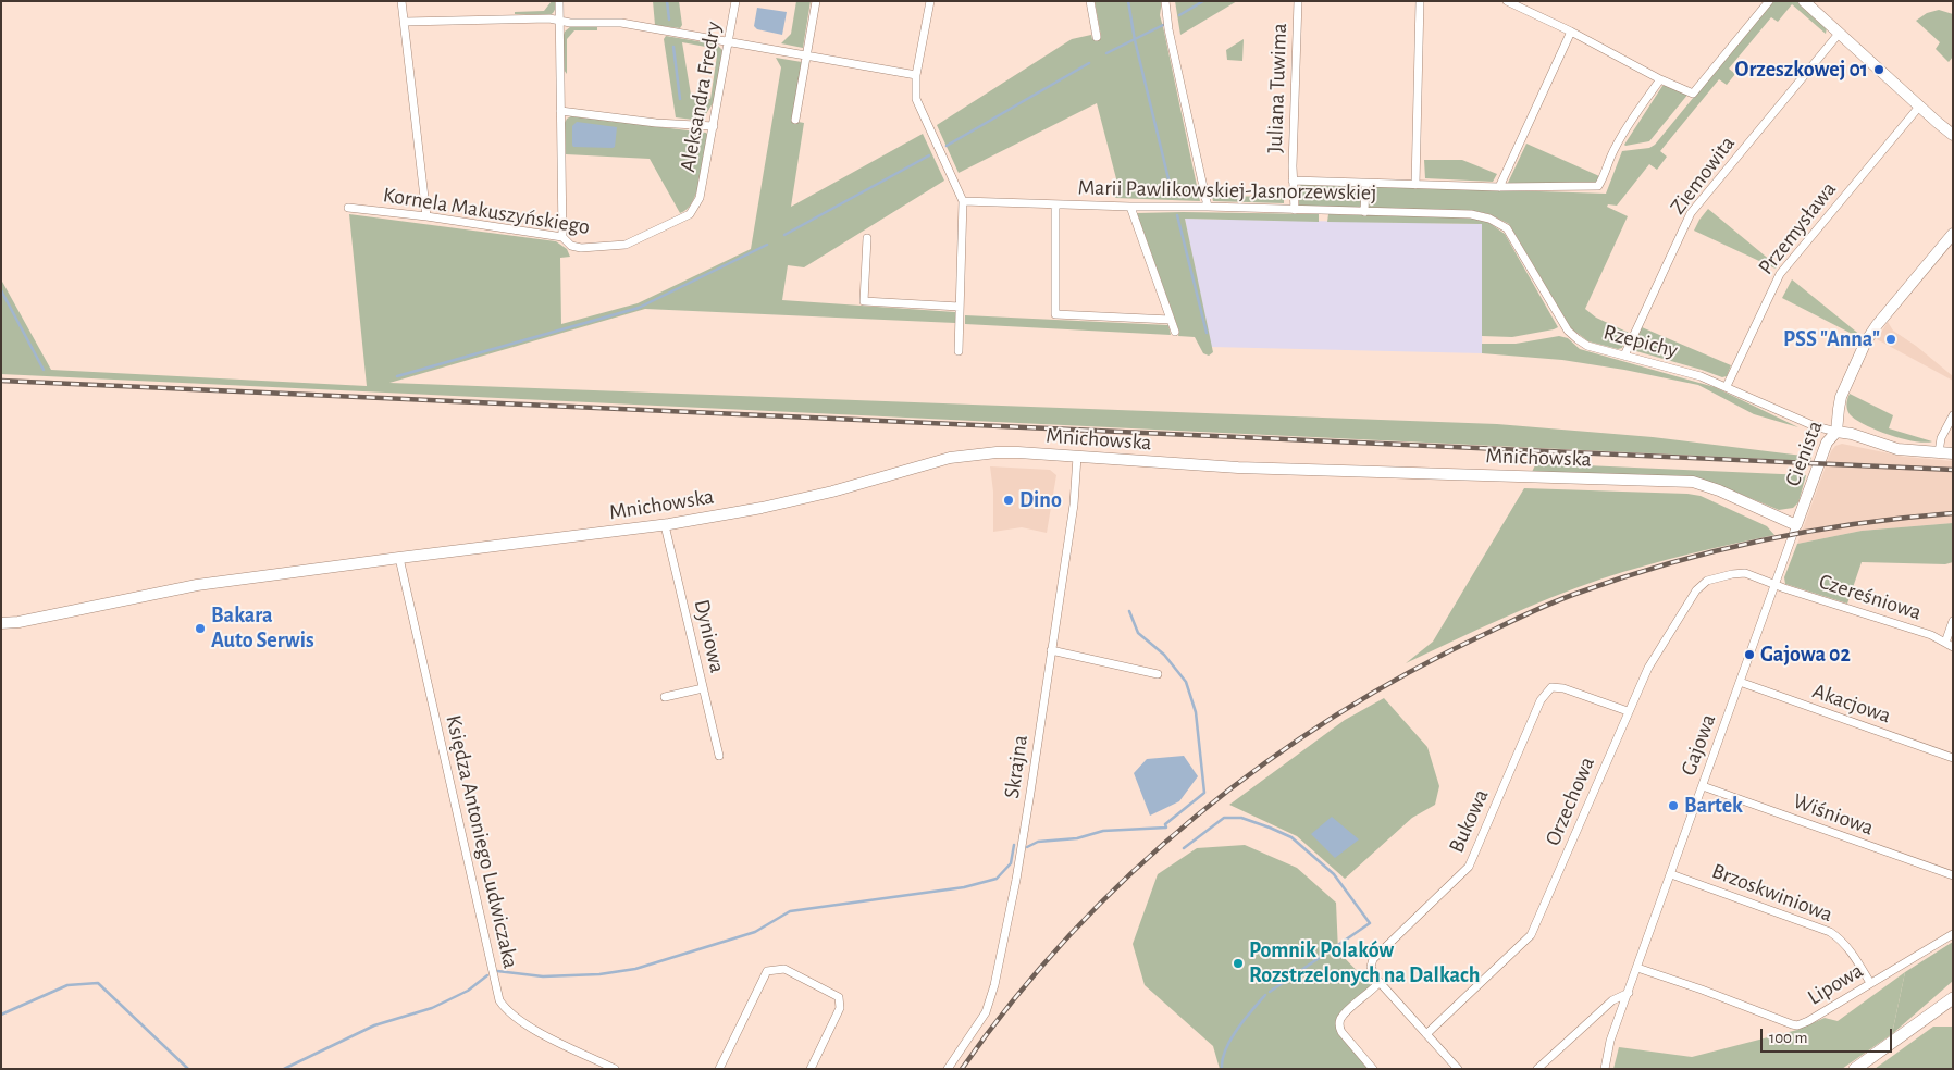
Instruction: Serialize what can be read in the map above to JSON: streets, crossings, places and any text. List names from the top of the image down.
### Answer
{
  "streets": {
    "street": [
      "Juliana Tuwima",
      "Aleksandra Fredry",
      "Ziemowita",
      "Marii Pawlikowskiej-Jasnorzewskiej",
      "Kornela Makuszyńskiego",
      "Przemysława",
      "Rzepichy",
      "Mnichowska",
      "Cienista",
      "Czereśniowa",
      "Dyniowa",
      "Akacjowa",
      "Gajowa",
      "Skrajna",
      "Orzechowa",
      "Wiśniowa",
      "Bukowa",
      "Księdza Antoniego Ludwiczaka",
      "Brzoskwiniowa",
      "Lipowa"
    ]
  },
  "crossings": [
    ["Juliana Tuwima", "Marii Pawlikowskiej-Jasnorzewskiej"],
    ["Aleksandra Fredry", "Kornela Makuszyńskiego"],
    ["Ziemowita", "Rzepichy"],
    ["Marii Pawlikowskiej-Jasnorzewskiej", "Rzepichy"],
    ["Przemysława", "Rzepichy"],
    ["Rzepichy", "Cienista"],
    ["Mnichowska", "Cienista"],
    ["Mnichowska", "Dyniowa"],
    ["Mnichowska", "Gajowa"],
    ["Mnichowska", "Skrajna"],
    ["Mnichowska", "Księdza Antoniego Ludwiczaka"],
    ["Cienista", "Gajowa"],
    ["Czereśniowa", "Gajowa"],
    ["Czereśniowa", "Orzechowa"],
    ["Akacjowa", "Gajowa"],
    ["Gajowa", "Orzechowa"],
    ["Gajowa", "Wiśniowa"],
    ["Gajowa", "Brzoskwiniowa"],
    ["Gajowa", "Lipowa"],
    ["Orzechowa", "Bukowa"],
    ["Brzoskwiniowa", "Lipowa"]
  ],
  "places": [
    "Orzeszkowej 01",
    "PSS \"Anna\"",
    "Dino",
    "Bakara Auto Serwis",
    "Gajowa 02",
    "Bartek",
    "Pomnik Polaków Rozstrzelonych na Dalkach"
  ],
  "scale_bar": "100 m"
}
